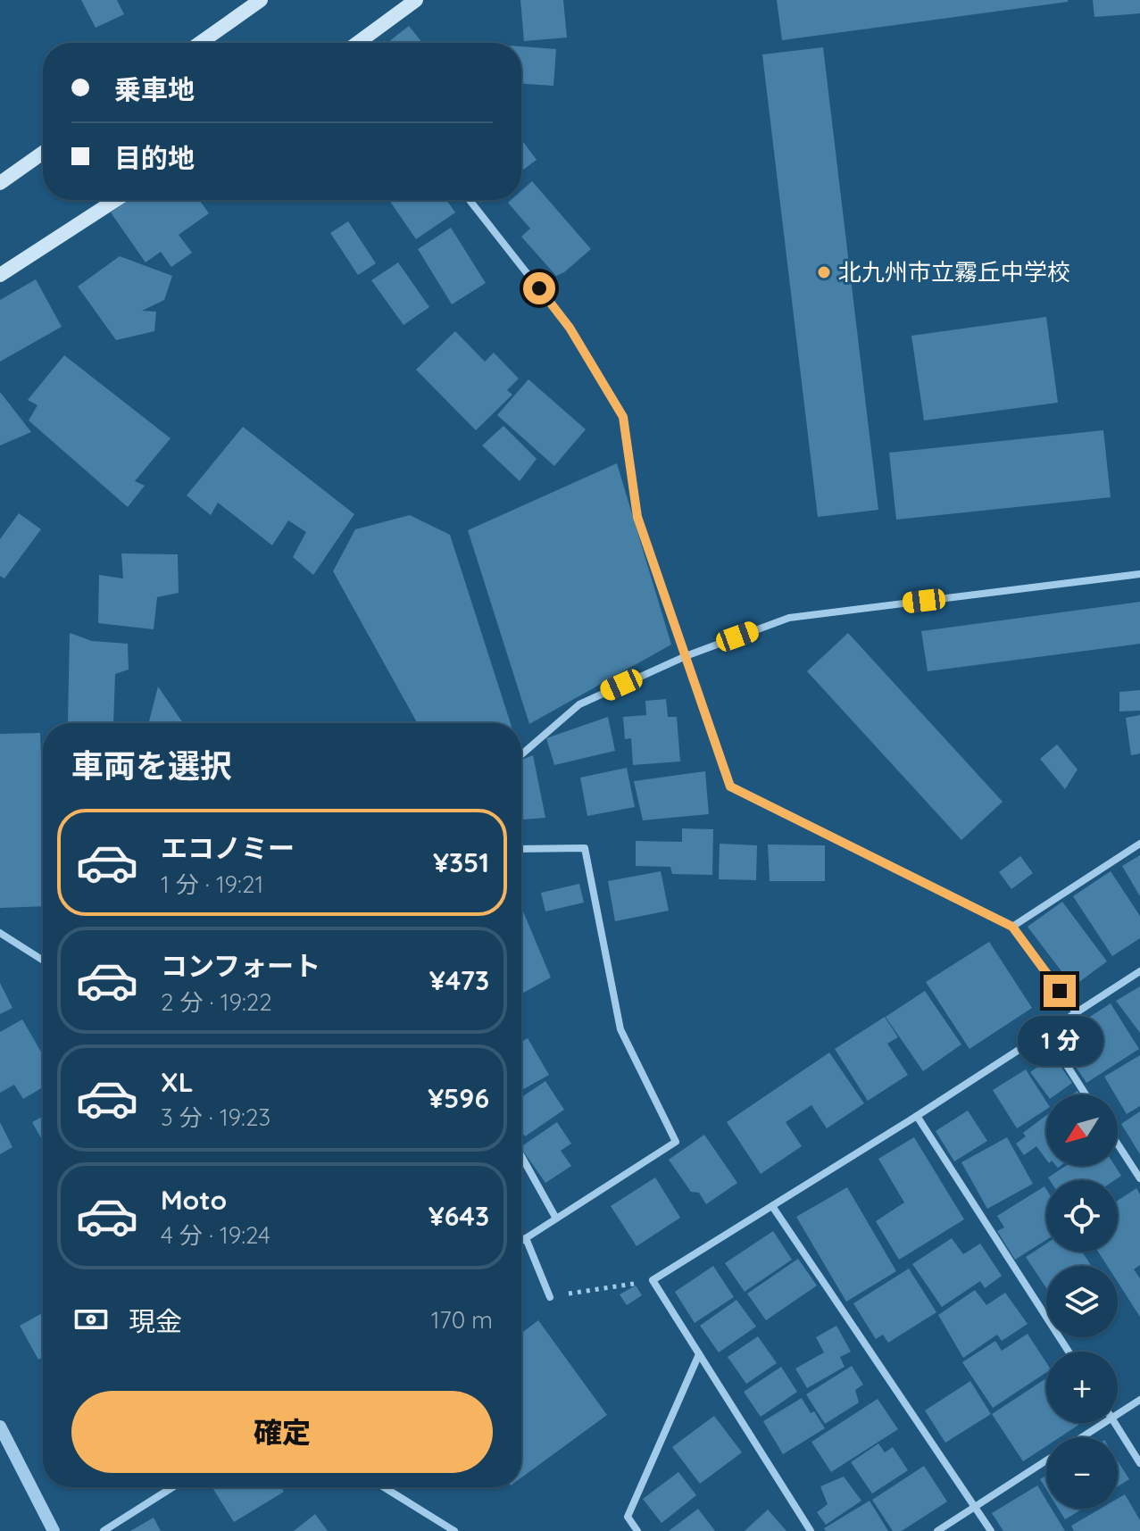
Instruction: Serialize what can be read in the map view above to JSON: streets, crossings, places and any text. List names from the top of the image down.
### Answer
{
  "places": ["北九州市立霧丘中学校"],
  "north": "bottom left",
  "page": {
    "banner": ["乗車地", "目的地"],
    "heading": "車両を選択",
    "list": [
      {
        "name": "エコノミー",
        "note": "1 分 · 19:21",
        "value": "¥351"
      },
      {
        "name": "コンフォート",
        "note": "2 分 · 19:22",
        "value": "¥473"
      },
      {
        "name": "XL",
        "note": "3 分 · 19:23",
        "value": "¥596"
      },
      {
        "name": "Moto",
        "note": "4 分 · 19:24",
        "value": "¥643"
      }
    ],
    "bubble": "1 分",
    "map_buttons": ["+", "−"],
    "pay": ["現金", "170 m"],
    "buttons": "確定"
  }
}
